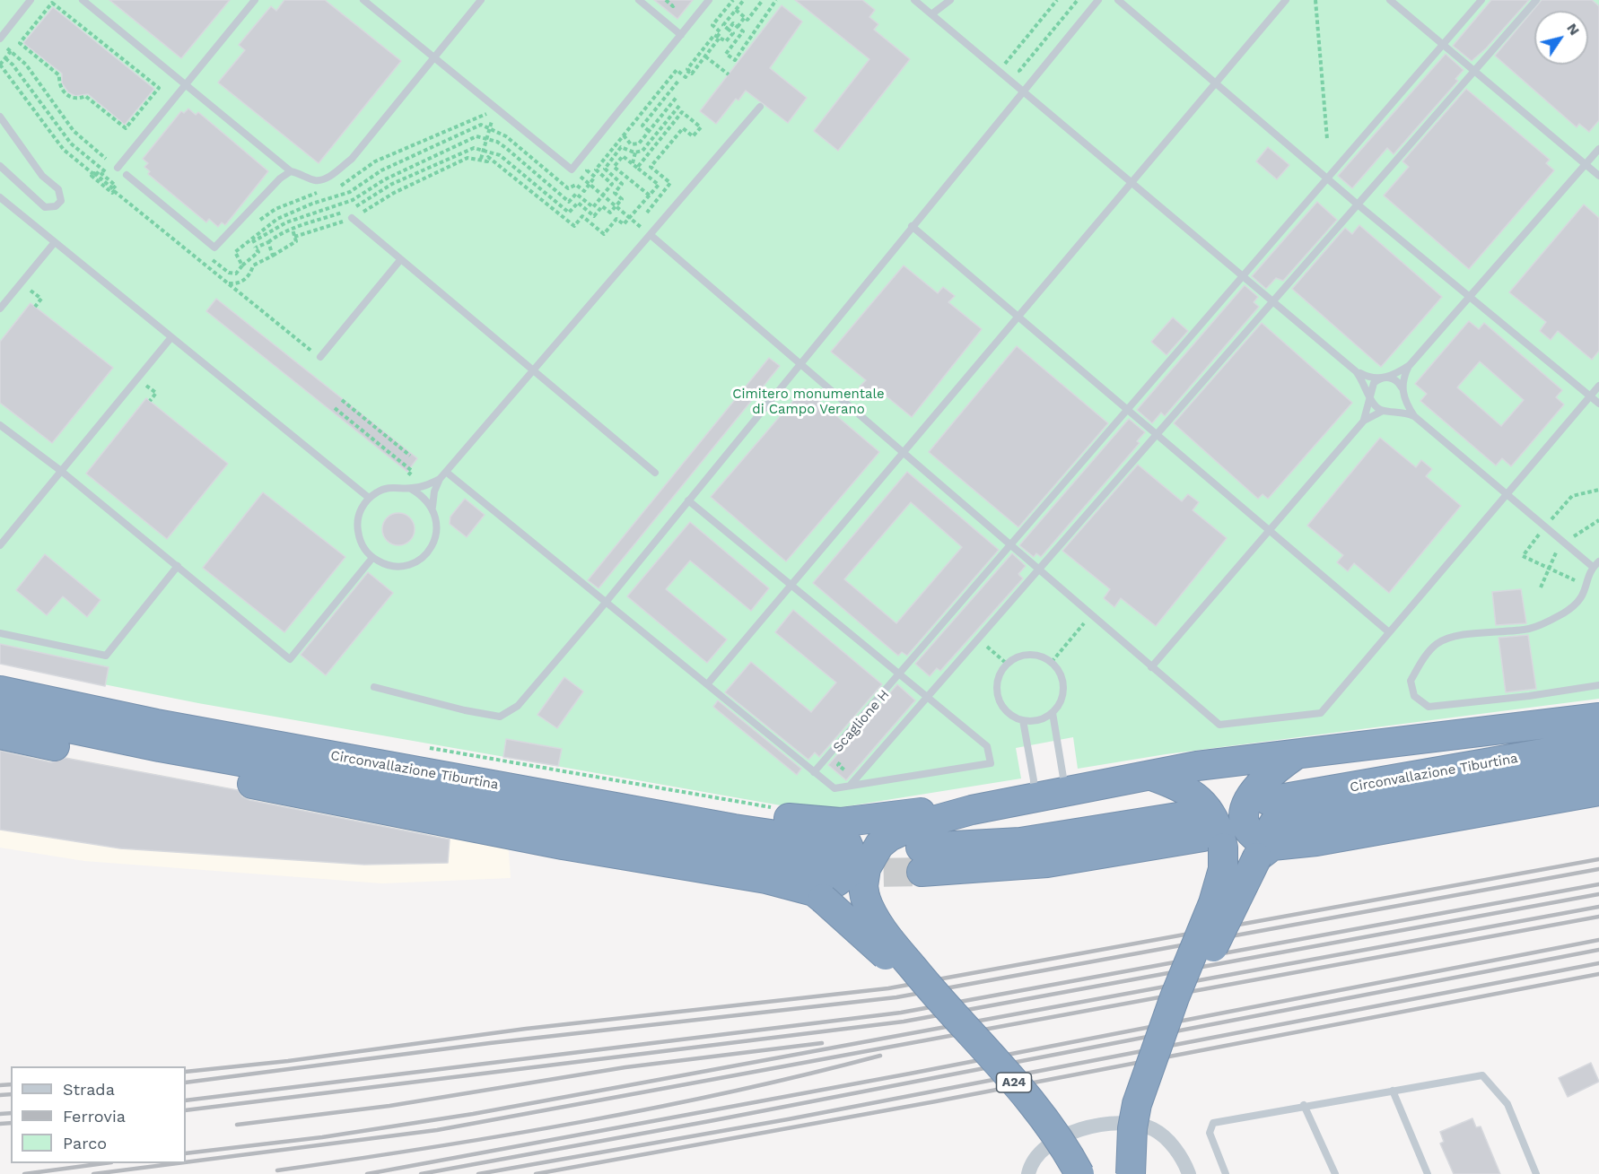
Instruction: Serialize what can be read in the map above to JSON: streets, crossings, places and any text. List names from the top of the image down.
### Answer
{
  "streets": {
    "highway": ["Circonvallazione Tiburtina", "A24"],
    "path": ["Scaglione H"]
  },
  "parks": ["Cimitero monumentale di Campo Verano"],
  "legend": ["Strada", "Ferrovia", "Parco"],
  "north": "top right"
}
